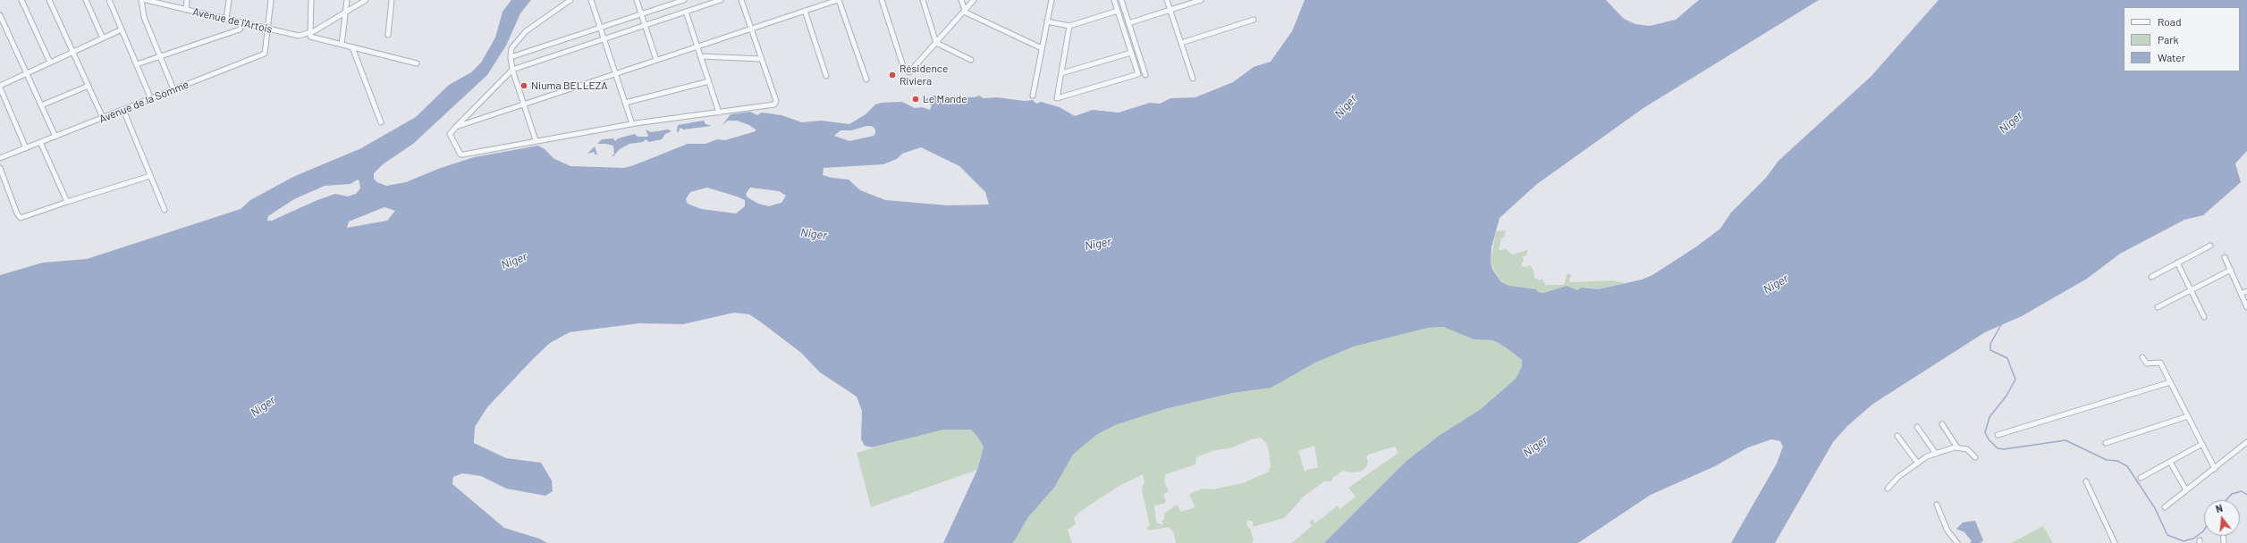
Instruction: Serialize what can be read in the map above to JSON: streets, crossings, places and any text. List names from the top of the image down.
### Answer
{
  "streets": {
    "street": ["Avenue de l'Artois", "Avenue de la Somme"]
  },
  "crossings": [
    ["Avenue de l'Artois", "Avenue de la Somme"]
  ],
  "water": ["Niger"],
  "places": ["Résidence Riviera", "Niuma BELLEZA", "Le Mande"],
  "legend": ["Road", "Park", "Water"],
  "north": "top"
}
